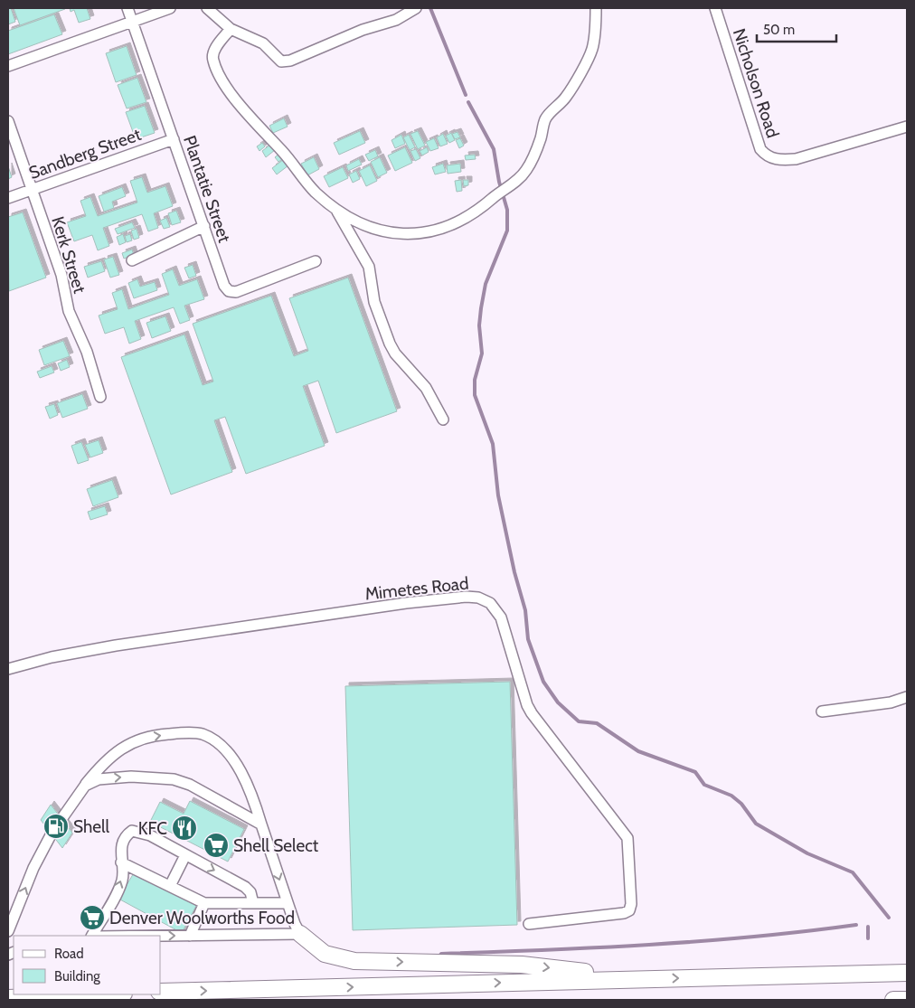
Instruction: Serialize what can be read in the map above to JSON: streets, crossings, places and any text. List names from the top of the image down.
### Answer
{
  "streets": {
    "street": [
      "Nicholson Road",
      "Sandberg Street",
      "Plantatie Street",
      "Kerk Street",
      "Mimetes Road"
    ]
  },
  "crossings": [
    ["Sandberg Street", "Plantatie Street"],
    ["Sandberg Street", "Kerk Street"]
  ],
  "places": {
    "fuel station": ["Shell"],
    "restaurant": ["KFC"],
    "supermarket": ["Shell Select", "Denver Woolworths Food"]
  },
  "legend": ["Road", "Building"],
  "scale_bar": "50 m"
}
